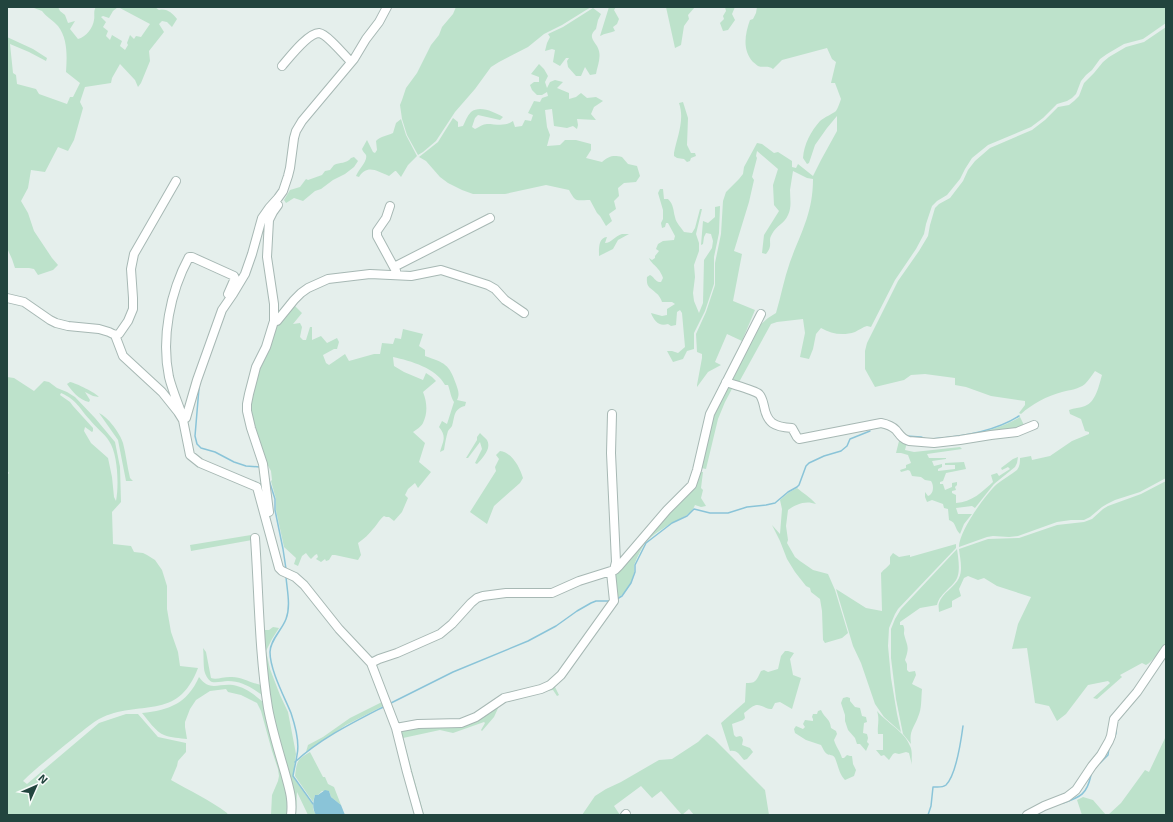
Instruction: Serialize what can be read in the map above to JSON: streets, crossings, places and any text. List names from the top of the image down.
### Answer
{
  "north": "top right"
}
